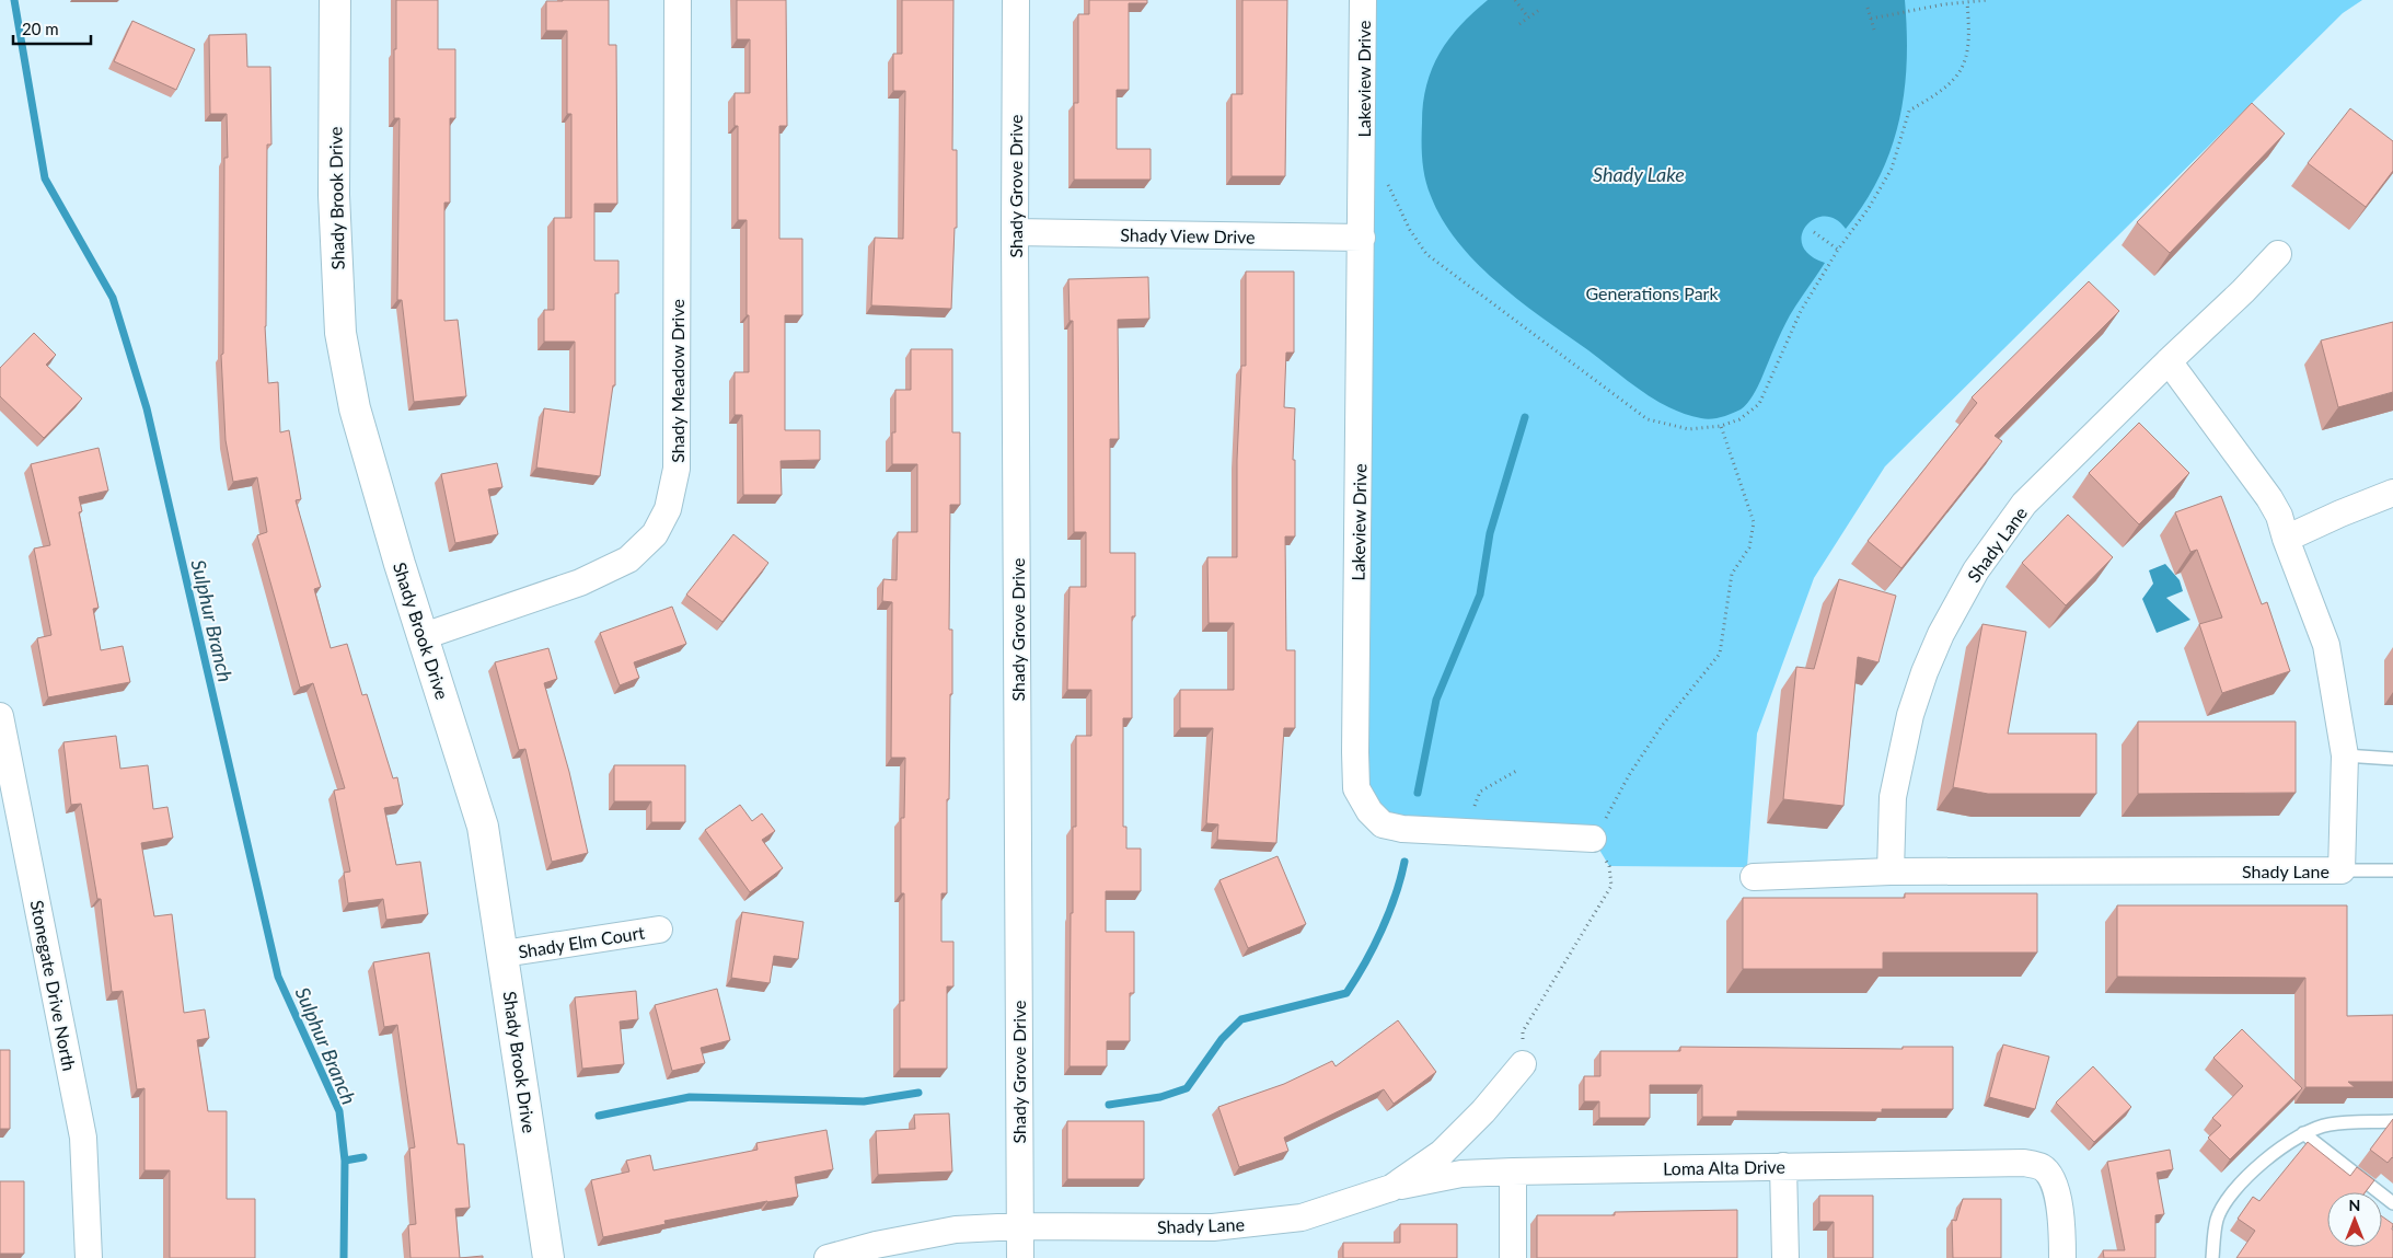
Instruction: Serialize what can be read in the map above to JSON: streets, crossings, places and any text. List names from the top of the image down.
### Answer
{
  "streets": {
    "street": [
      "Lakeview Drive",
      "Shady Grove Drive",
      "Shady Brook Drive",
      "Shady View Drive",
      "Shady Meadow Drive",
      "Shady Lane",
      "Shady Elm Court",
      "Stonegate Drive North",
      "Loma Alta Drive"
    ]
  },
  "crossings": [
    ["Lakeview Drive", "Shady View Drive"],
    ["Shady Grove Drive", "Shady View Drive"],
    ["Shady Grove Drive", "Shady Lane"],
    ["Shady Brook Drive", "Shady Meadow Drive"],
    ["Shady Brook Drive", "Shady Elm Court"],
    ["Shady Lane", "Loma Alta Drive"]
  ],
  "water": ["Shady Lake", "Sulphur Branch"],
  "parks": ["Generations Park"],
  "scale_bar": "20 m",
  "north": "top"
}
